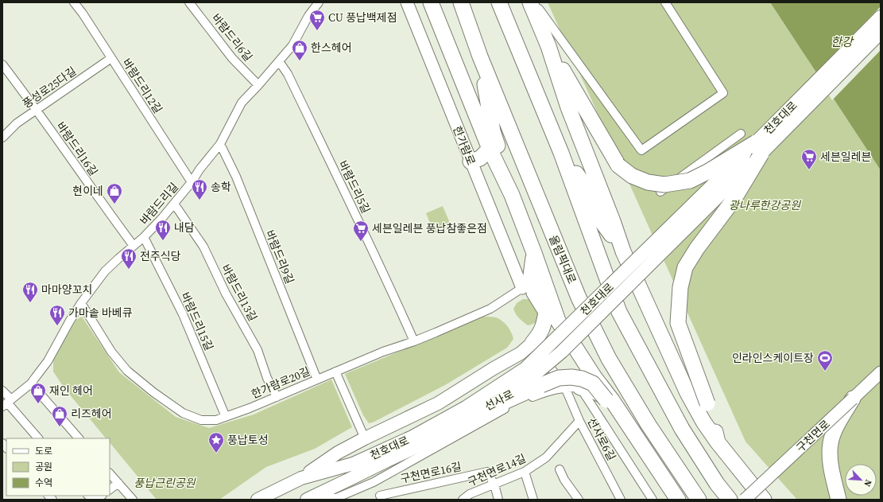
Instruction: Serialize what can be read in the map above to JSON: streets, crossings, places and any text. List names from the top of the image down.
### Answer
{
  "streets": {
    "highway": ["올림픽대로"],
    "main road": ["천호대로"],
    "street": [
      "바람드리6길",
      "바람드리12길",
      "풍성로25다길",
      "한가람로",
      "바람드리16길",
      "바람드리5길",
      "바람드리길",
      "바람드리9길",
      "바람드리13길",
      "바람드리15길",
      "한가람로20길",
      "선사로",
      "구천면로",
      "선사로6길",
      "구천면로14길",
      "구천면로16길"
    ]
  },
  "crossings": [
    ["바람드리6길", "바람드리길"],
    ["바람드리12길", "풍성로25다길"],
    ["바람드리12길", "바람드리길"],
    ["풍성로25다길", "바람드리16길"],
    ["천호대로", "선사로"],
    ["한가람로", "한가람로20길"],
    ["바람드리16길", "바람드리길"],
    ["바람드리5길", "바람드리길"],
    ["바람드리5길", "한가람로20길"],
    ["바람드리길", "바람드리9길"],
    ["바람드리길", "바람드리13길"],
    ["바람드리길", "바람드리15길"],
    ["바람드리길", "한가람로20길"],
    ["바람드리9길", "한가람로20길"],
    ["바람드리13길", "한가람로20길"],
    ["바람드리15길", "한가람로20길"],
    ["선사로", "선사로6길"],
    ["선사로", "구천면로16길"],
    ["선사로6길", "구천면로14길"],
    ["구천면로14길", "구천면로16길"]
  ],
  "water": ["한강"],
  "parks": ["광나루한강공원", "풍납근린공원"],
  "places": {
    "supermarket": ["CU 풍납백제점", "세븐일레븐", "세븐일레븐 풍납참좋은점"],
    "shop": [
      "한스헤어",
      "현이네",
      "재인 헤어",
      "리즈헤어"
    ],
    "restaurant": [
      "송학",
      "내담",
      "전주식당",
      "마마양꼬치",
      "가마솥 바베큐"
    ],
    "sports": ["인라인스케이트장"],
    "place": ["풍납토성"]
  },
  "legend": ["도로", "공원", "수역"],
  "north": "bottom right"
}
